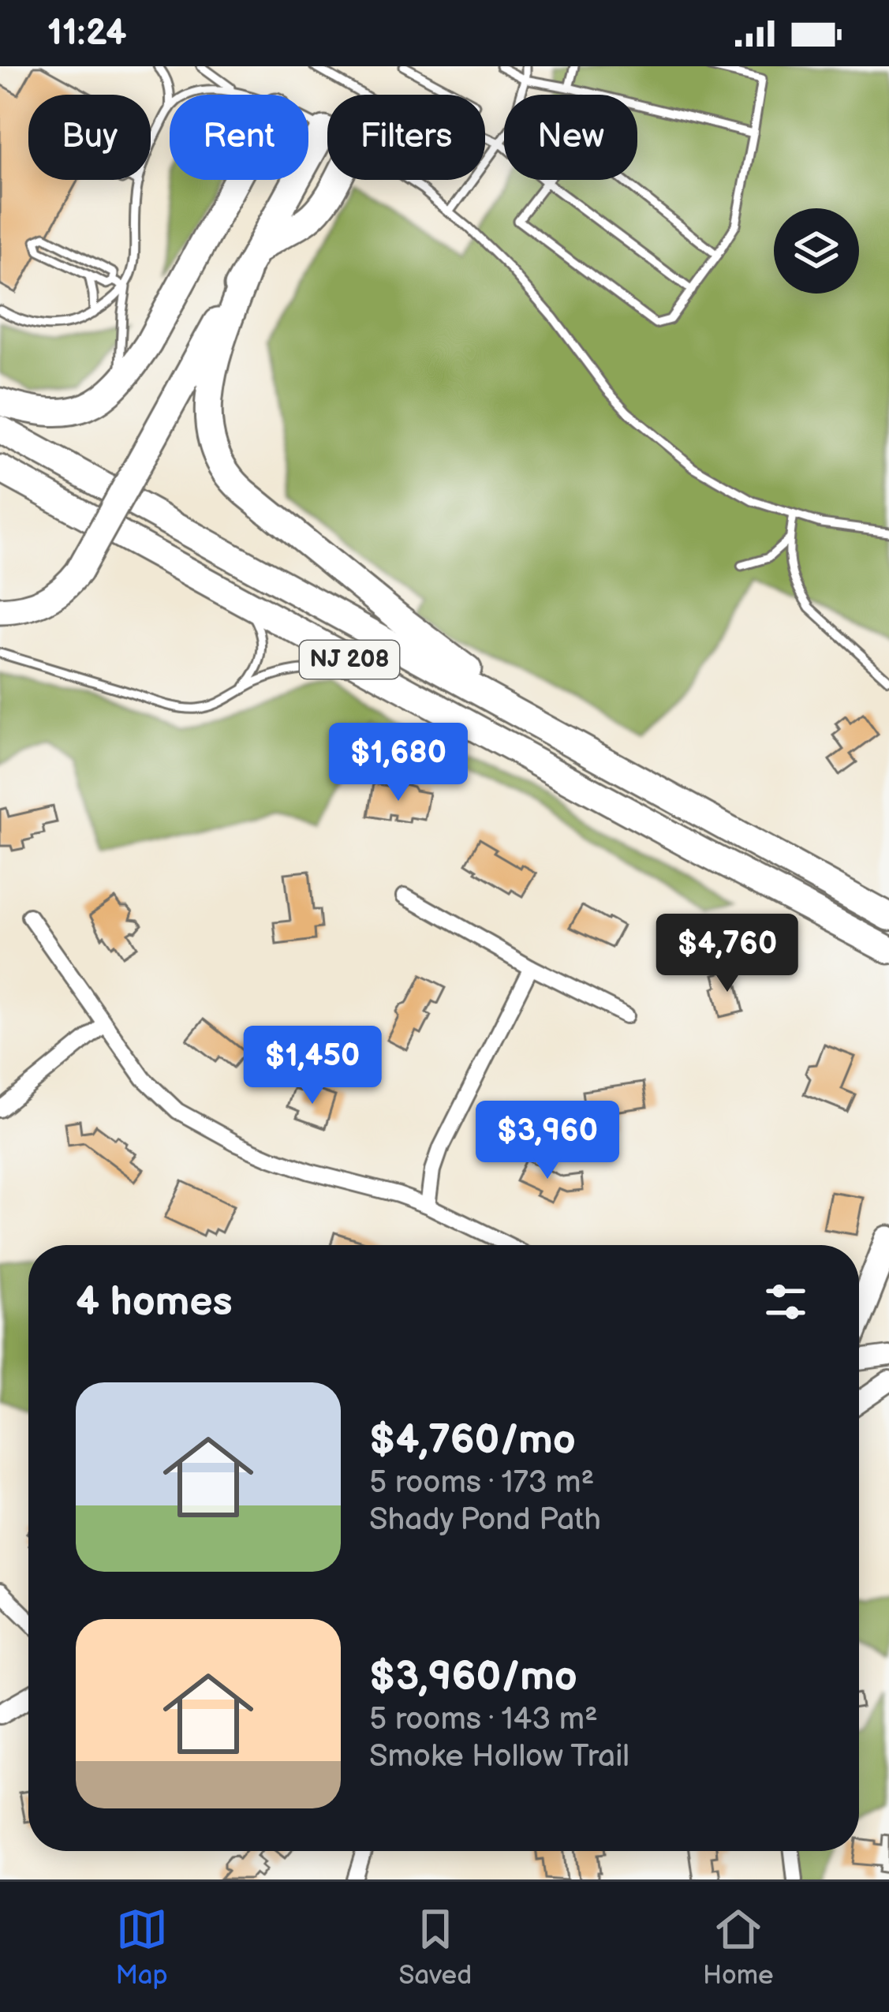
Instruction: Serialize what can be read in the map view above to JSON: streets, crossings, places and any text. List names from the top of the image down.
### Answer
{
  "streets": {
    "highway": ["NJ 208"]
  },
  "page": {
    "status": "11:24",
    "chip": [
      "Buy",
      "Rent",
      "Filters",
      "New"
    ],
    "price": [
      "$1,680",
      "$4,760",
      "$1,450",
      "$3,960"
    ],
    "heading": "4 homes",
    "list": [
      {
        "name": "$4,760/mo",
        "note": "5 rooms · 173 m² · Shady Pond Path"
      },
      {
        "name": "$3,960/mo",
        "note": "5 rooms · 143 m² · Smoke Hollow Trail"
      }
    ],
    "tabs": ["Map", "Saved", "Home"]
  }
}
